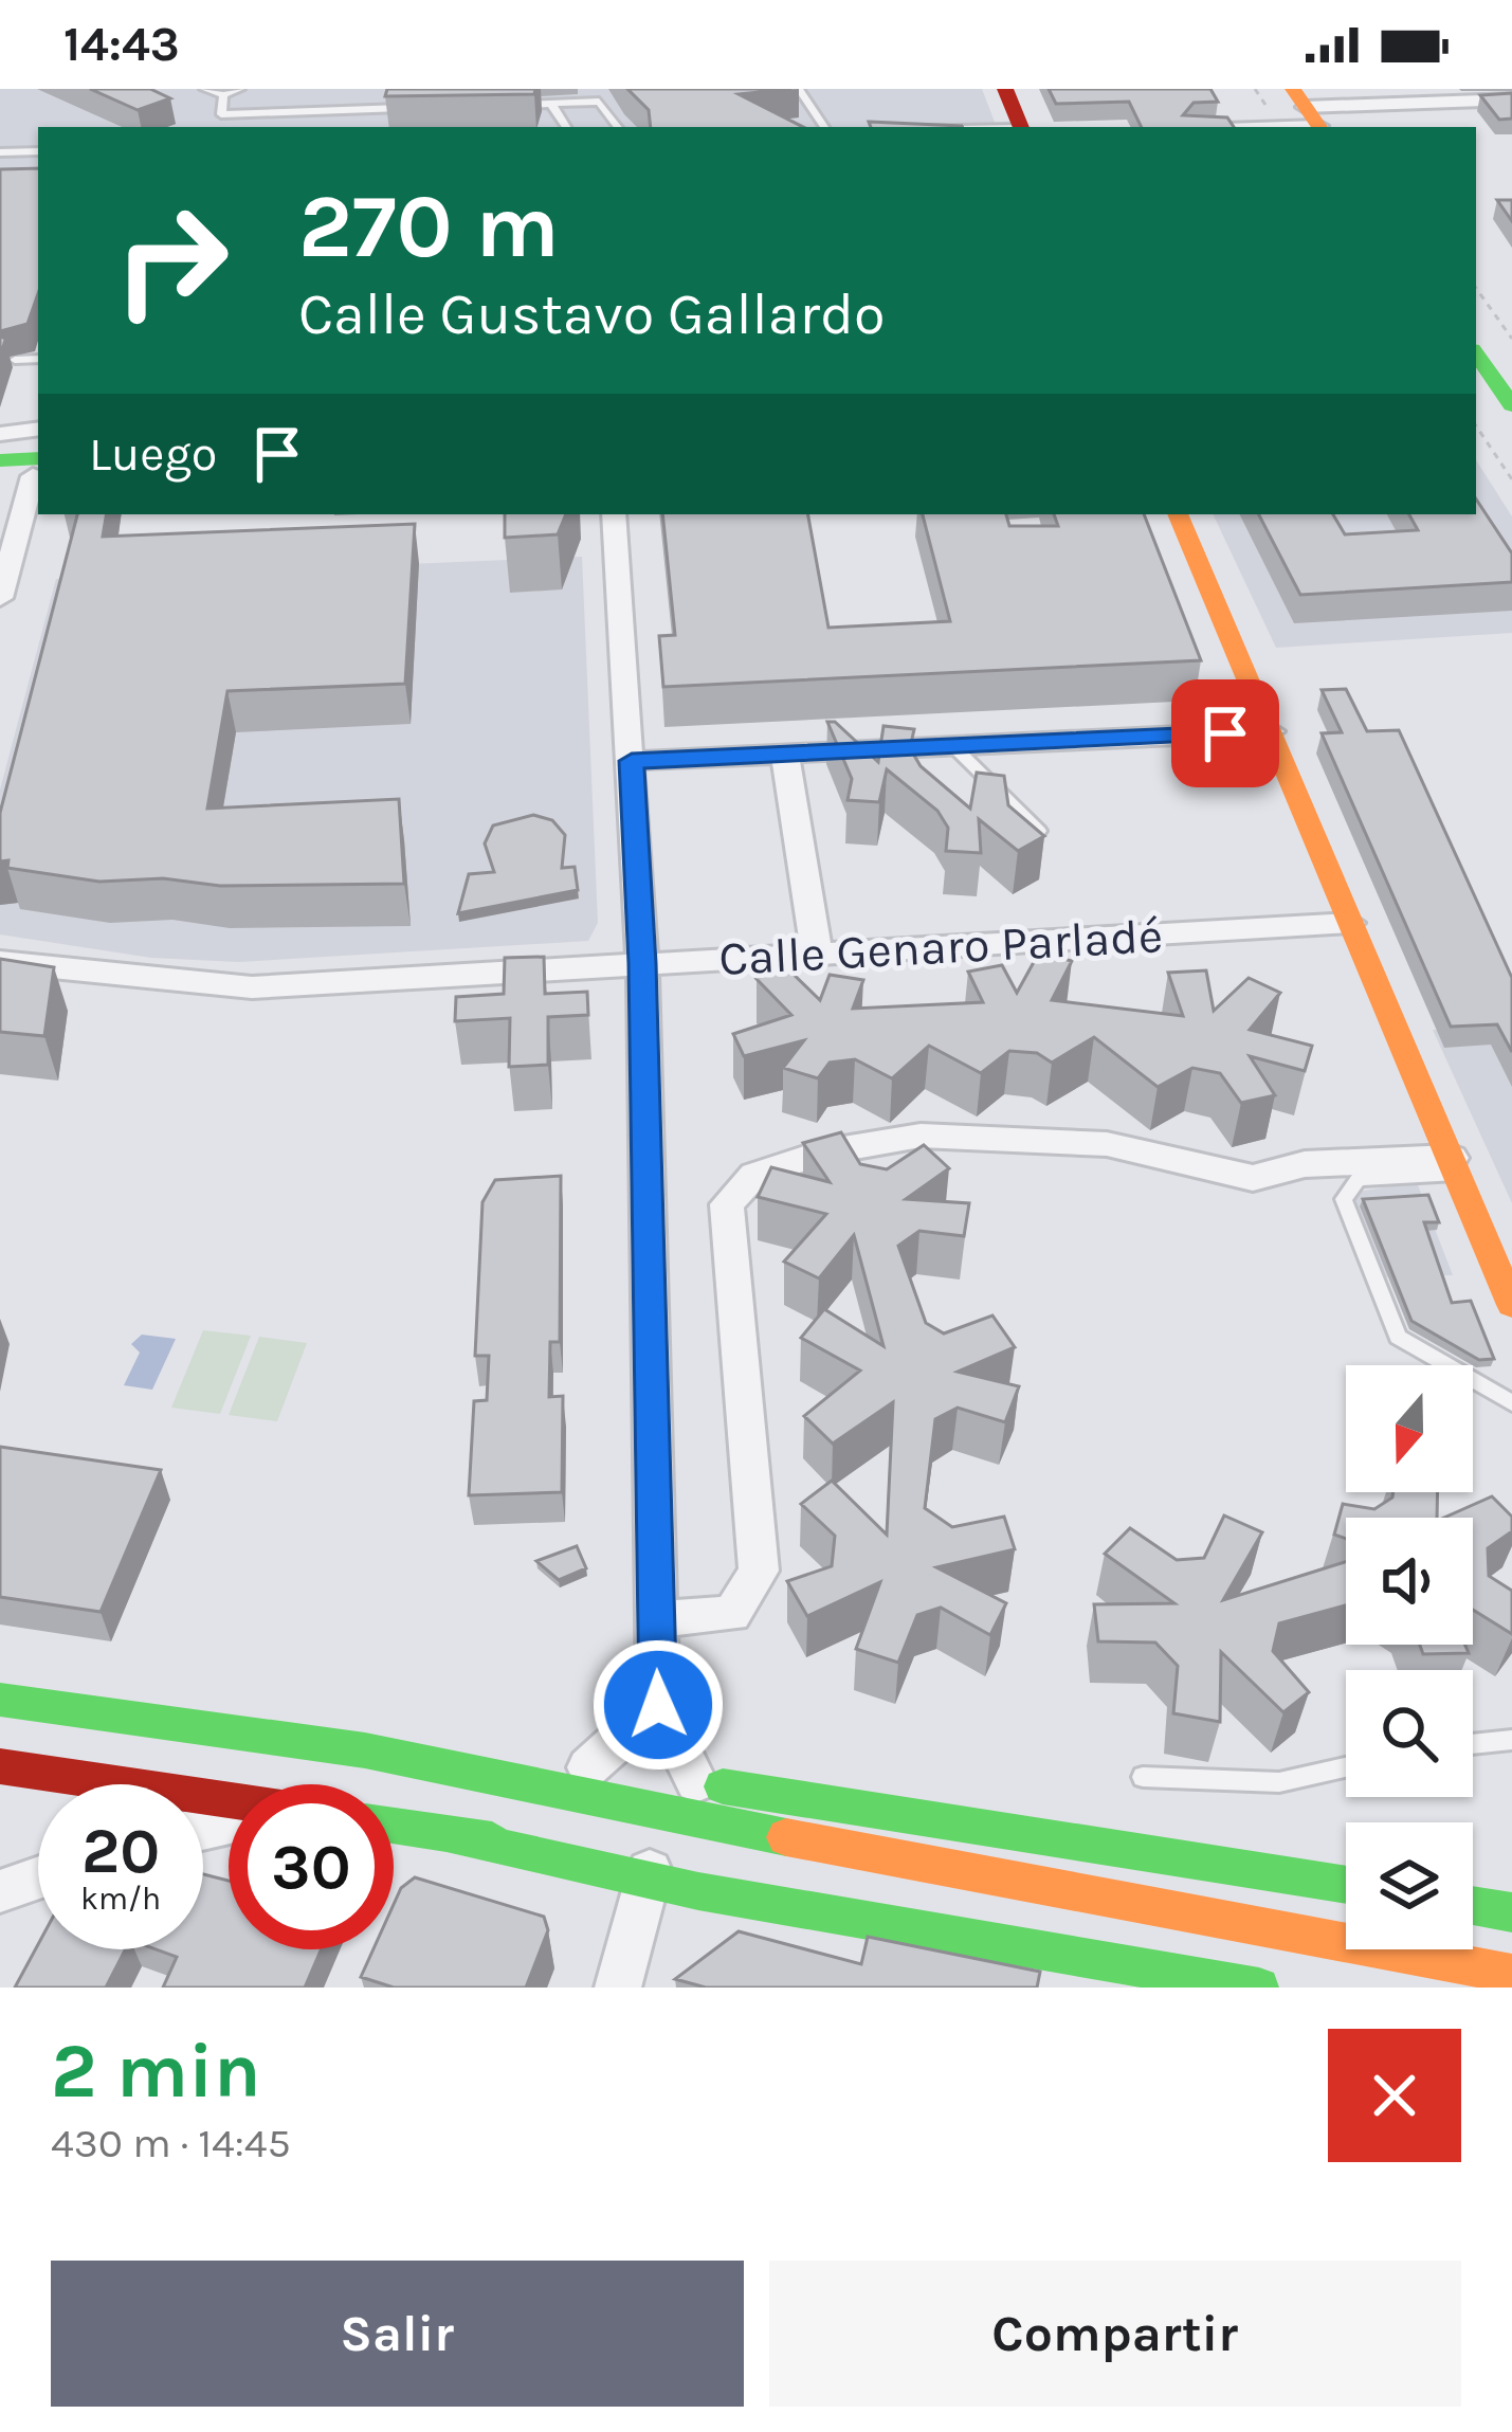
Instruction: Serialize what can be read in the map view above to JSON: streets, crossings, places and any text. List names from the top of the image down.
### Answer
{
  "streets": {
    "street": ["Calle Genaro Parladé"]
  },
  "north": "bottom",
  "page": {
    "status": "14:43",
    "turn": ["270 m", "Calle Gustavo Gallardo"],
    "then": "Luego",
    "speed": "20 km/h",
    "limit": "30",
    "heading": ["2 min", "430 m · 14:45"],
    "buttons": ["Salir", "Compartir"]
  }
}
